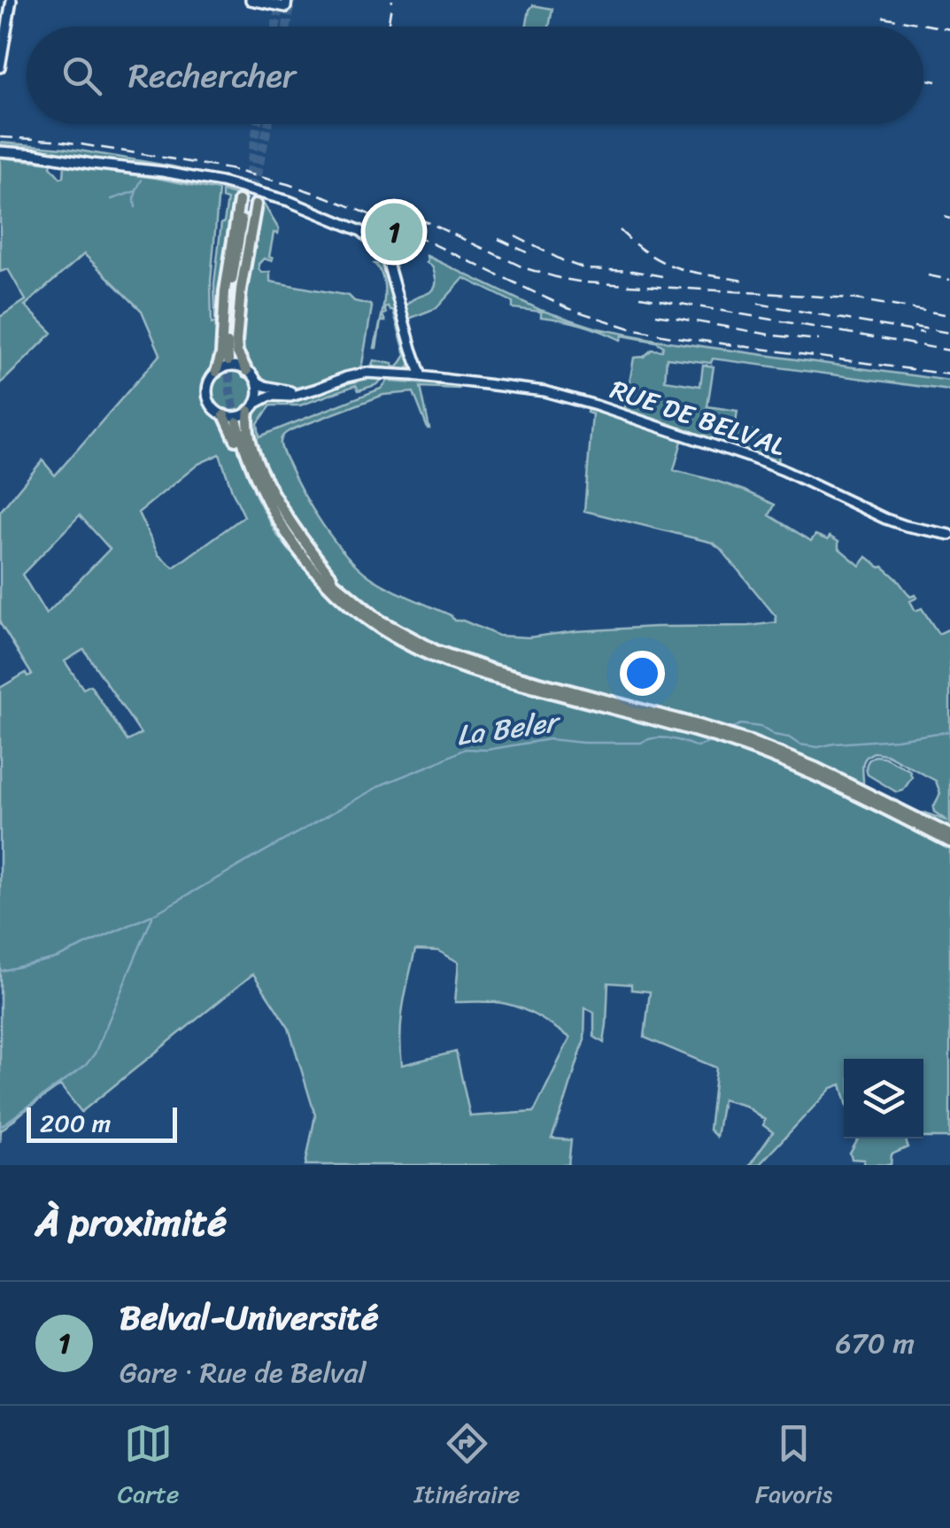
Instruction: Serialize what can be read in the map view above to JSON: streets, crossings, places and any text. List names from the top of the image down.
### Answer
{
  "streets": {
    "main road": ["RUE DE BELVAL"]
  },
  "water": ["La Beler"],
  "scale_bar": "200 m",
  "page": {
    "search": "Rechercher",
    "pins": "1",
    "scale": "200 m",
    "heading": "À proximité",
    "list": [
      {
        "mark": "1",
        "name": "Belval-Université",
        "note": "Gare · Rue de Belval",
        "value": "670 m"
      }
    ],
    "nav": ["Carte", "Itinéraire", "Favoris"]
  }
}
